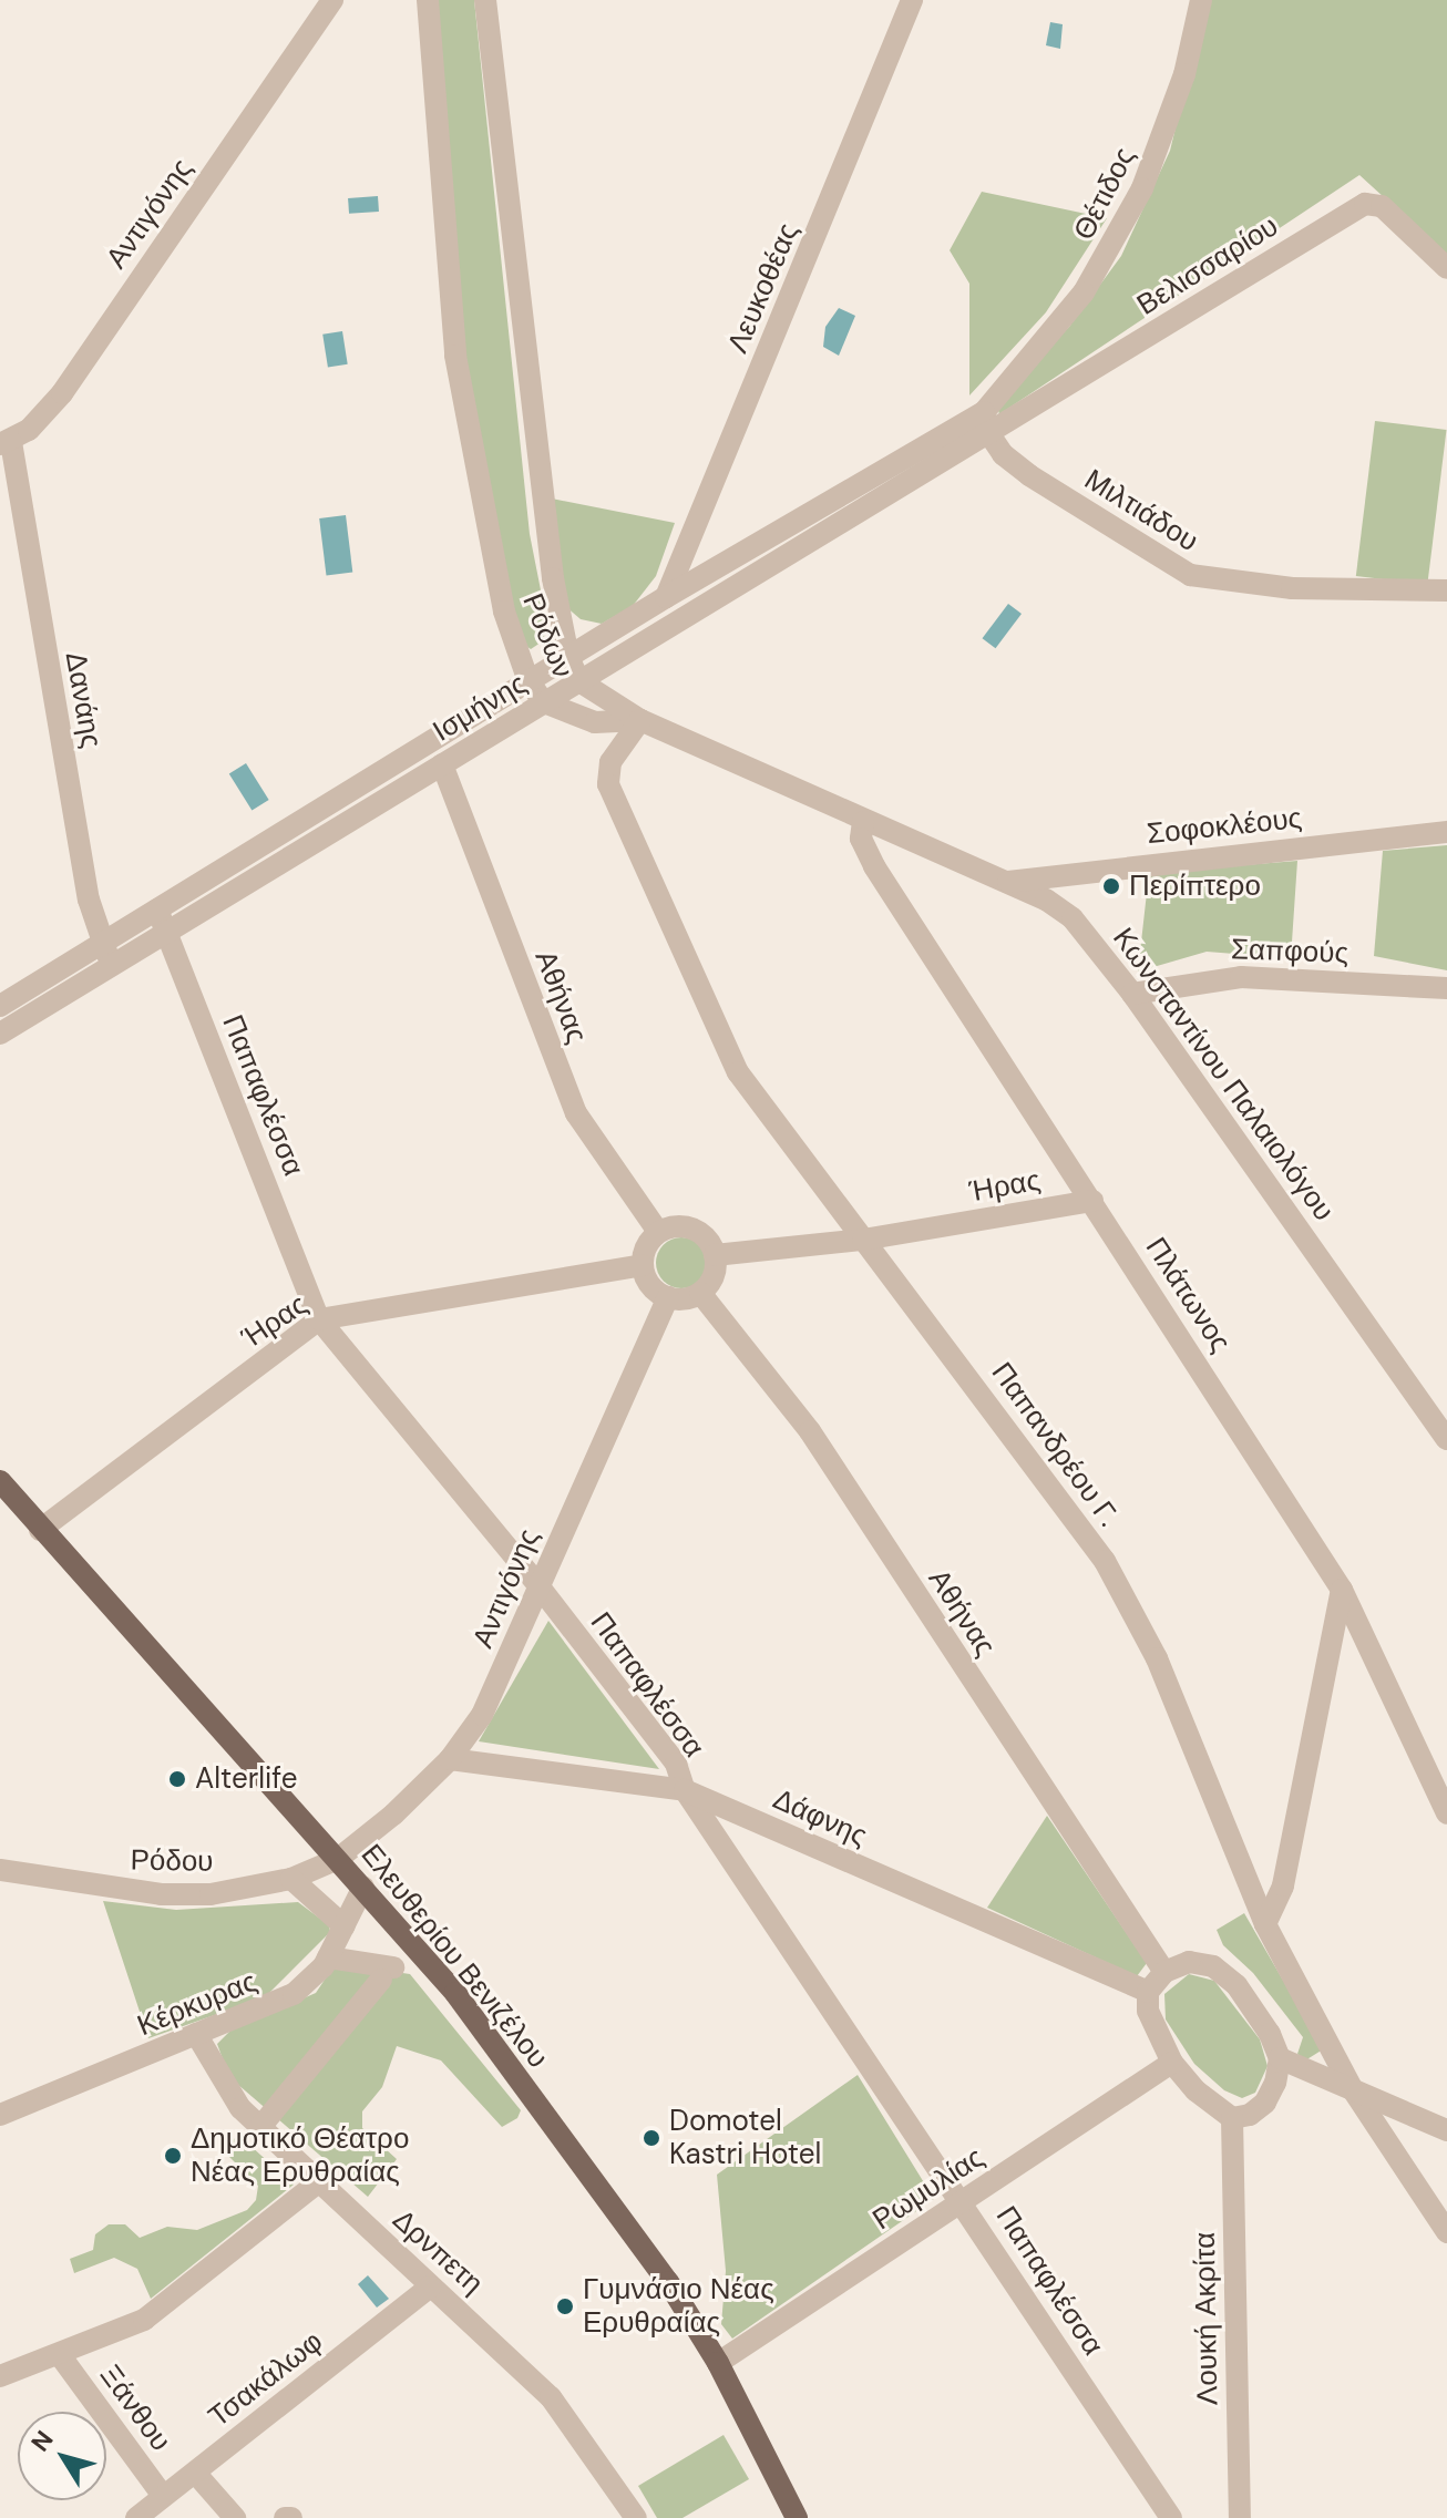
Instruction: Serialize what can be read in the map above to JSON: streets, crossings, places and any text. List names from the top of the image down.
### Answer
{
  "streets": {
    "main road": ["Ελευθερίου Βενιζέλου"],
    "street": [
      "Θέτιδος",
      "Αντιγόνης",
      "Βελισσαρίου",
      "Λευκοθέας",
      "Μιλτιάδου",
      "Ρόδων",
      "Δανάης",
      "Ισμήνης",
      "Σοφοκλέους",
      "Σαπφούς",
      "Αθήνας",
      "Κωνσταντίνου Παλαιολόγου",
      "Παπαφλέσσα",
      "Ήρας",
      "Πλάτωνος",
      "Παπανδρέου Γ.",
      "Δάφνης",
      "Ρόδου",
      "Κέρκυρας",
      "Ρωμυλίας",
      "Δρνπετη",
      "Λουκή Ακρίτα",
      "Τσακάλωφ",
      "Ξάνθου"
    ]
  },
  "crossings": [
    ["Θέτιδος", "Βελισσαρίου"],
    ["Θέτιδος", "Μιλτιάδου"],
    ["Θέτιδος", "Ισμήνης"],
    ["Αντιγόνης", "Δανάης"],
    ["Αντιγόνης", "Αθήνας"],
    ["Αντιγόνης", "Παπαφλέσσα"],
    ["Αντιγόνης", "Ήρας"],
    ["Αντιγόνης", "Δάφνης"],
    ["Αντιγόνης", "Ρόδου"],
    ["Αντιγόνης", "Ελευθερίου Βενιζέλου"],
    ["Βελισσαρίου", "Μιλτιάδου"],
    ["Βελισσαρίου", "Ισμήνης"],
    ["Λευκοθέας", "Ισμήνης"],
    ["Μιλτιάδου", "Ισμήνης"],
    ["Ρόδων", "Ισμήνης"],
    ["Ρόδων", "Κωνσταντίνου Παλαιολόγου"],
    ["Ρόδων", "Παπανδρέου Γ."],
    ["Δανάης", "Ισμήνης"],
    ["Ισμήνης", "Αθήνας"],
    ["Ισμήνης", "Παπαφλέσσα"],
    ["Σοφοκλέους", "Κωνσταντίνου Παλαιολόγου"],
    ["Σαπφούς", "Κωνσταντίνου Παλαιολόγου"],
    ["Αθήνας", "Ήρας"],
    ["Αθήνας", "Δάφνης"],
    ["Αθήνας", "Ρωμυλίας"],
    ["Αθήνας", "Λουκή Ακρίτα"],
    ["Κωνσταντίνου Παλαιολόγου", "Πλάτωνος"],
    ["Κωνσταντίνου Παλαιολόγου", "Παπανδρέου Γ."],
    ["Παπαφλέσσα", "Ήρας"],
    ["Παπαφλέσσα", "Δάφνης"],
    ["Παπαφλέσσα", "Ρωμυλίας"],
    ["Ήρας", "Πλάτωνος"],
    ["Ήρας", "Παπανδρέου Γ."],
    ["Ήρας", "Ελευθερίου Βενιζέλου"],
    ["Δάφνης", "Ρωμυλίας"],
    ["Δάφνης", "Λουκή Ακρίτα"],
    ["Ρόδου", "Ελευθερίου Βενιζέλου"],
    ["Ελευθερίου Βενιζέλου", "Κέρκυρας"],
    ["Ελευθερίου Βενιζέλου", "Ρωμυλίας"],
    ["Κέρκυρας", "Δρνπετη"],
    ["Ρωμυλίας", "Λουκή Ακρίτα"],
    ["Δρνπετη", "Τσακάλωφ"],
    ["Τσακάλωφ", "Ξάνθου"]
  ],
  "places": [
    "Περίπτερο",
    "Alterlife",
    "Domotel Kastri Hotel",
    "Δημοτικό Θέατρο Νέας Ερυθραίας",
    "Γυμνάσιο Νέας Ερυθραίας"
  ],
  "north": "top left"
}
